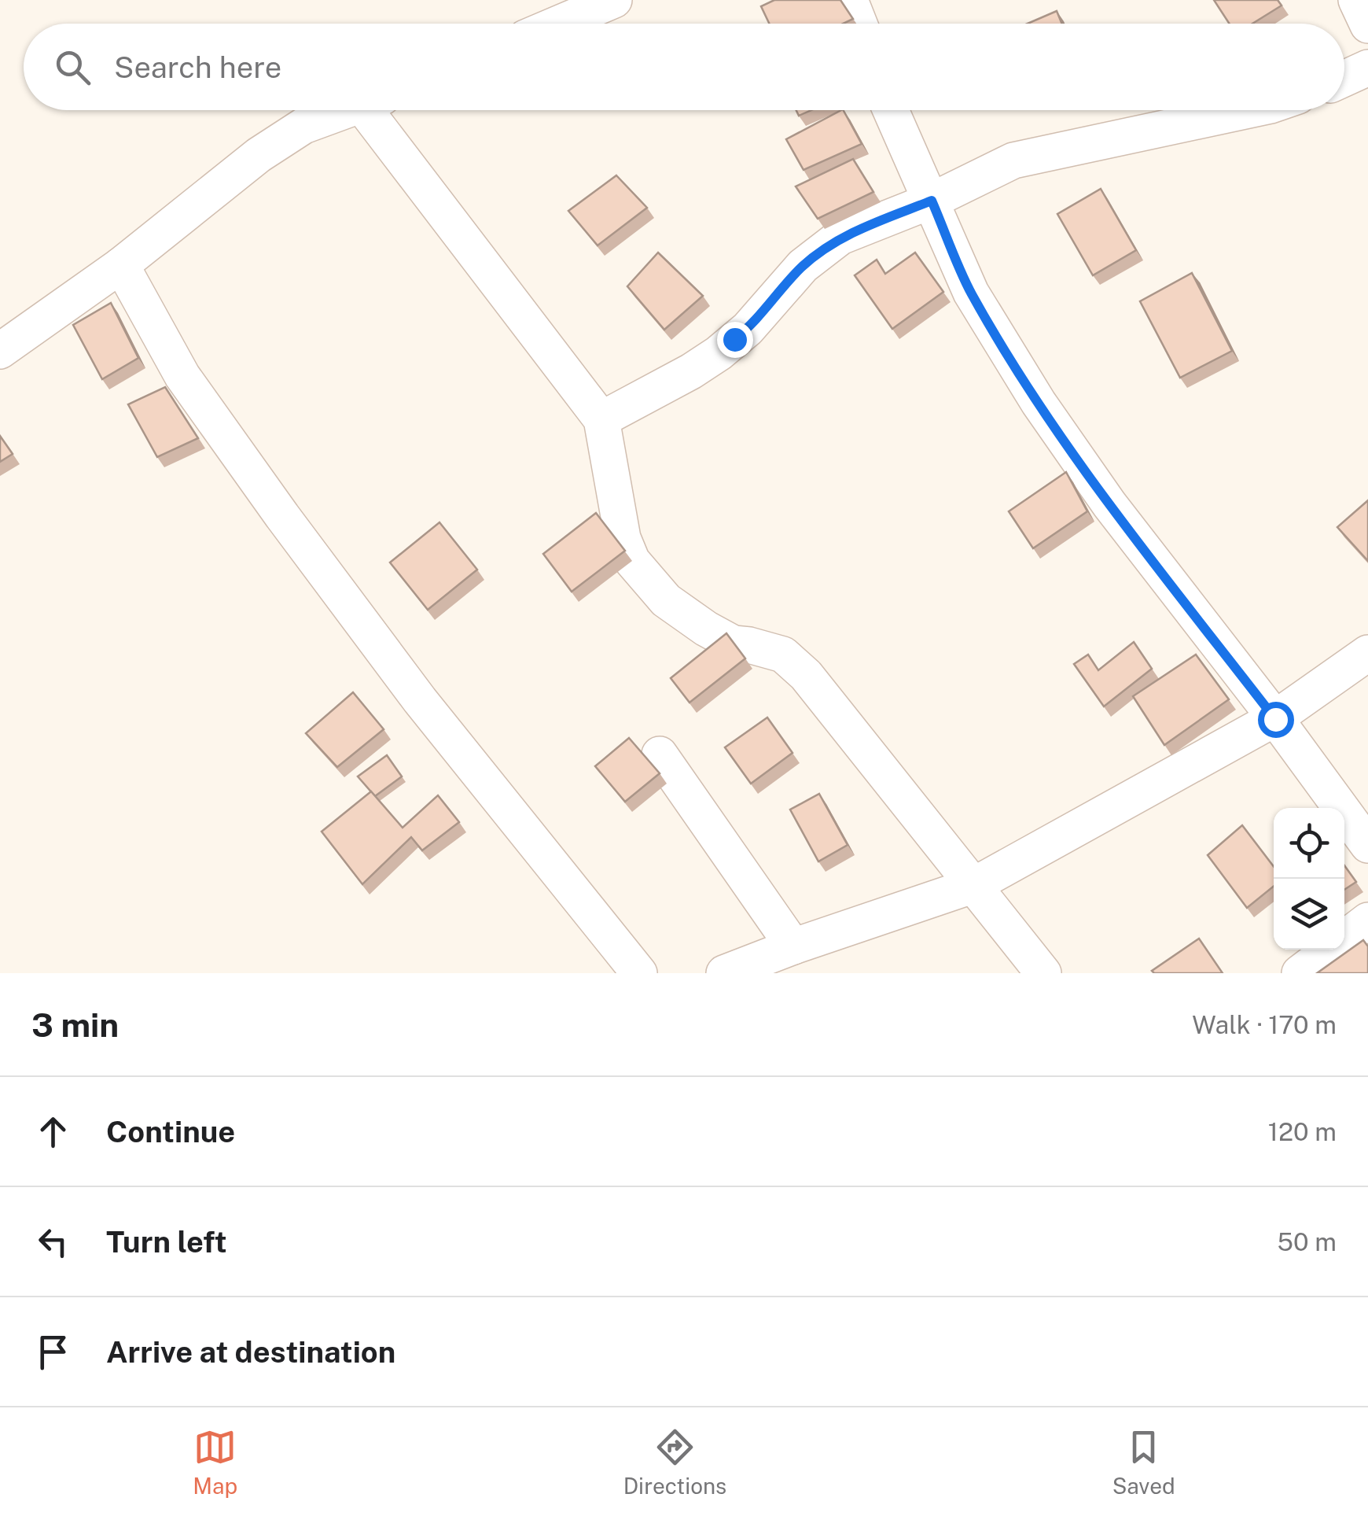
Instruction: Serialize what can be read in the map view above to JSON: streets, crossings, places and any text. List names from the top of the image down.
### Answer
{
  "page": {
    "search": "Search here",
    "heading": ["3 min", "Walk · 170 m"],
    "list": [
      ["Continue", "120 m"],
      ["Turn left", "50 m"],
      "Arrive at destination"
    ],
    "nav": ["Map", "Directions", "Saved"]
  }
}
